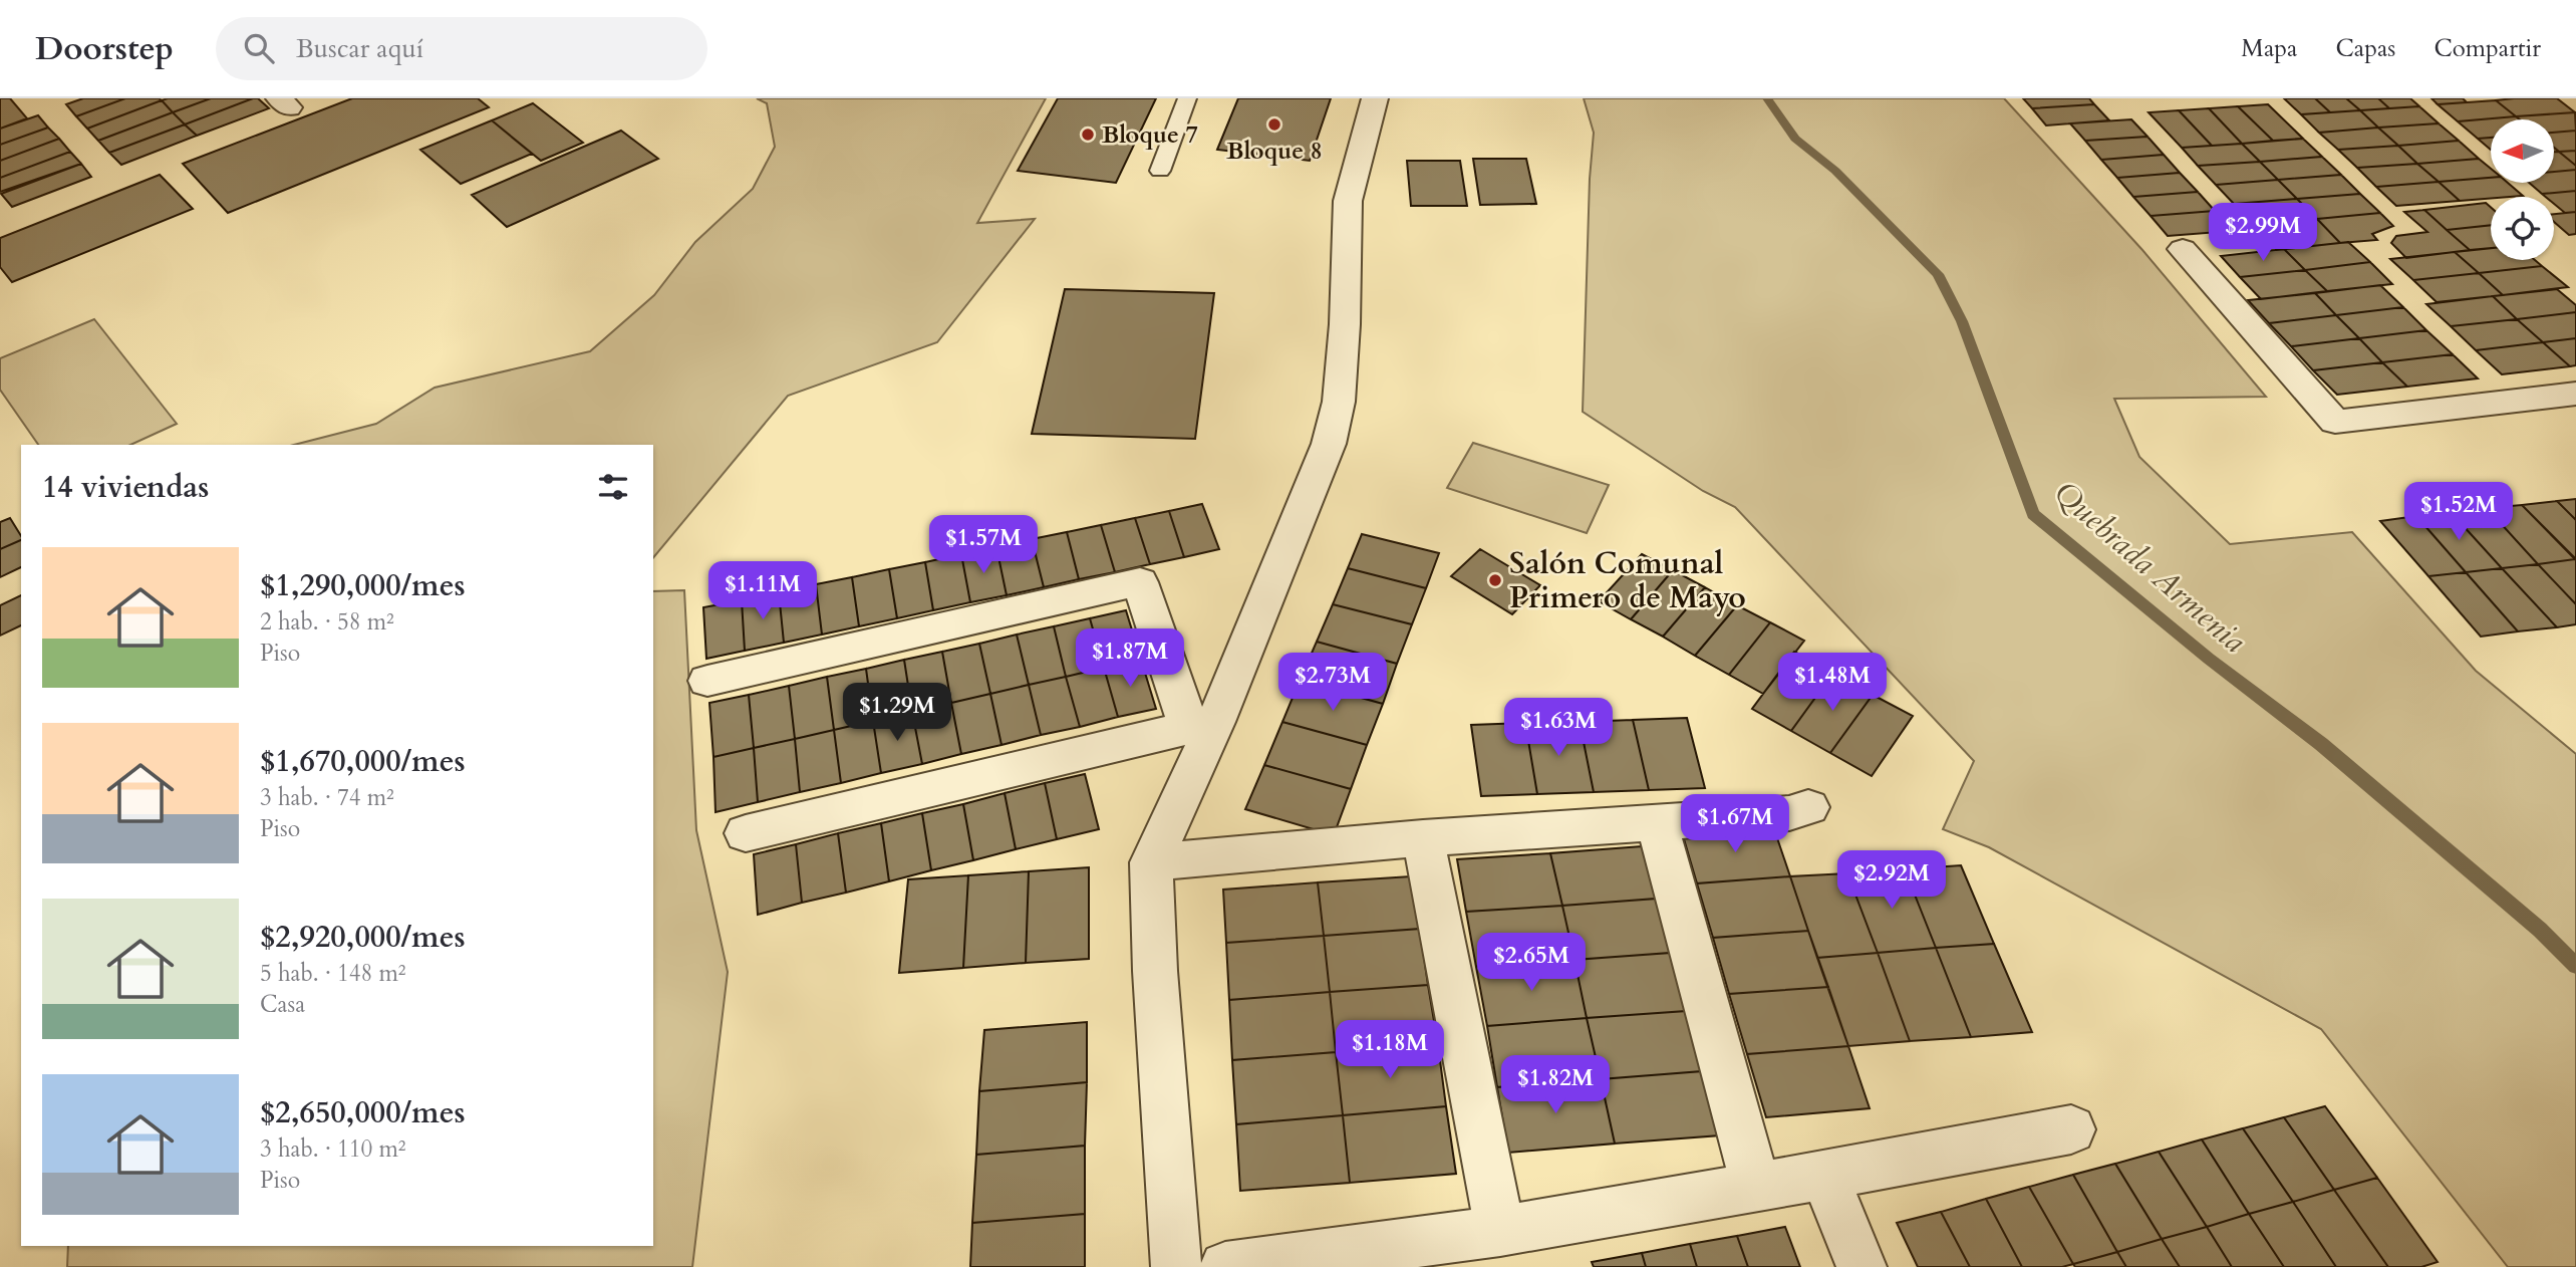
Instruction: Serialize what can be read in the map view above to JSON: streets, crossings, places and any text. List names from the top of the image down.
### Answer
{
  "water": ["Quebrada Armenia"],
  "places": ["Bloque 8", "Bloque 7", "Salón Comunal Primero de Mayo"],
  "north": "left",
  "page": {
    "header": "Doorstep",
    "search": "Buscar aquí",
    "nav": ["Mapa", "Capas", "Compartir"],
    "price": [
      "$2.99M",
      "$1.52M",
      "$1.57M",
      "$1.11M",
      "$1.87M",
      "$2.73M",
      "$1.48M",
      "$1.29M",
      "$1.63M",
      "$1.67M",
      "$2.92M",
      "$2.65M",
      "$1.18M",
      "$1.82M"
    ],
    "heading": "14 viviendas",
    "list": [
      {
        "name": "$1,290,000/mes",
        "note": "2 hab. · 58 m² · Piso"
      },
      {
        "name": "$1,670,000/mes",
        "note": "3 hab. · 74 m² · Piso"
      },
      {
        "name": "$2,920,000/mes",
        "note": "5 hab. · 148 m² · Casa"
      },
      {
        "name": "$2,650,000/mes",
        "note": "3 hab. · 110 m² · Piso"
      }
    ]
  }
}
